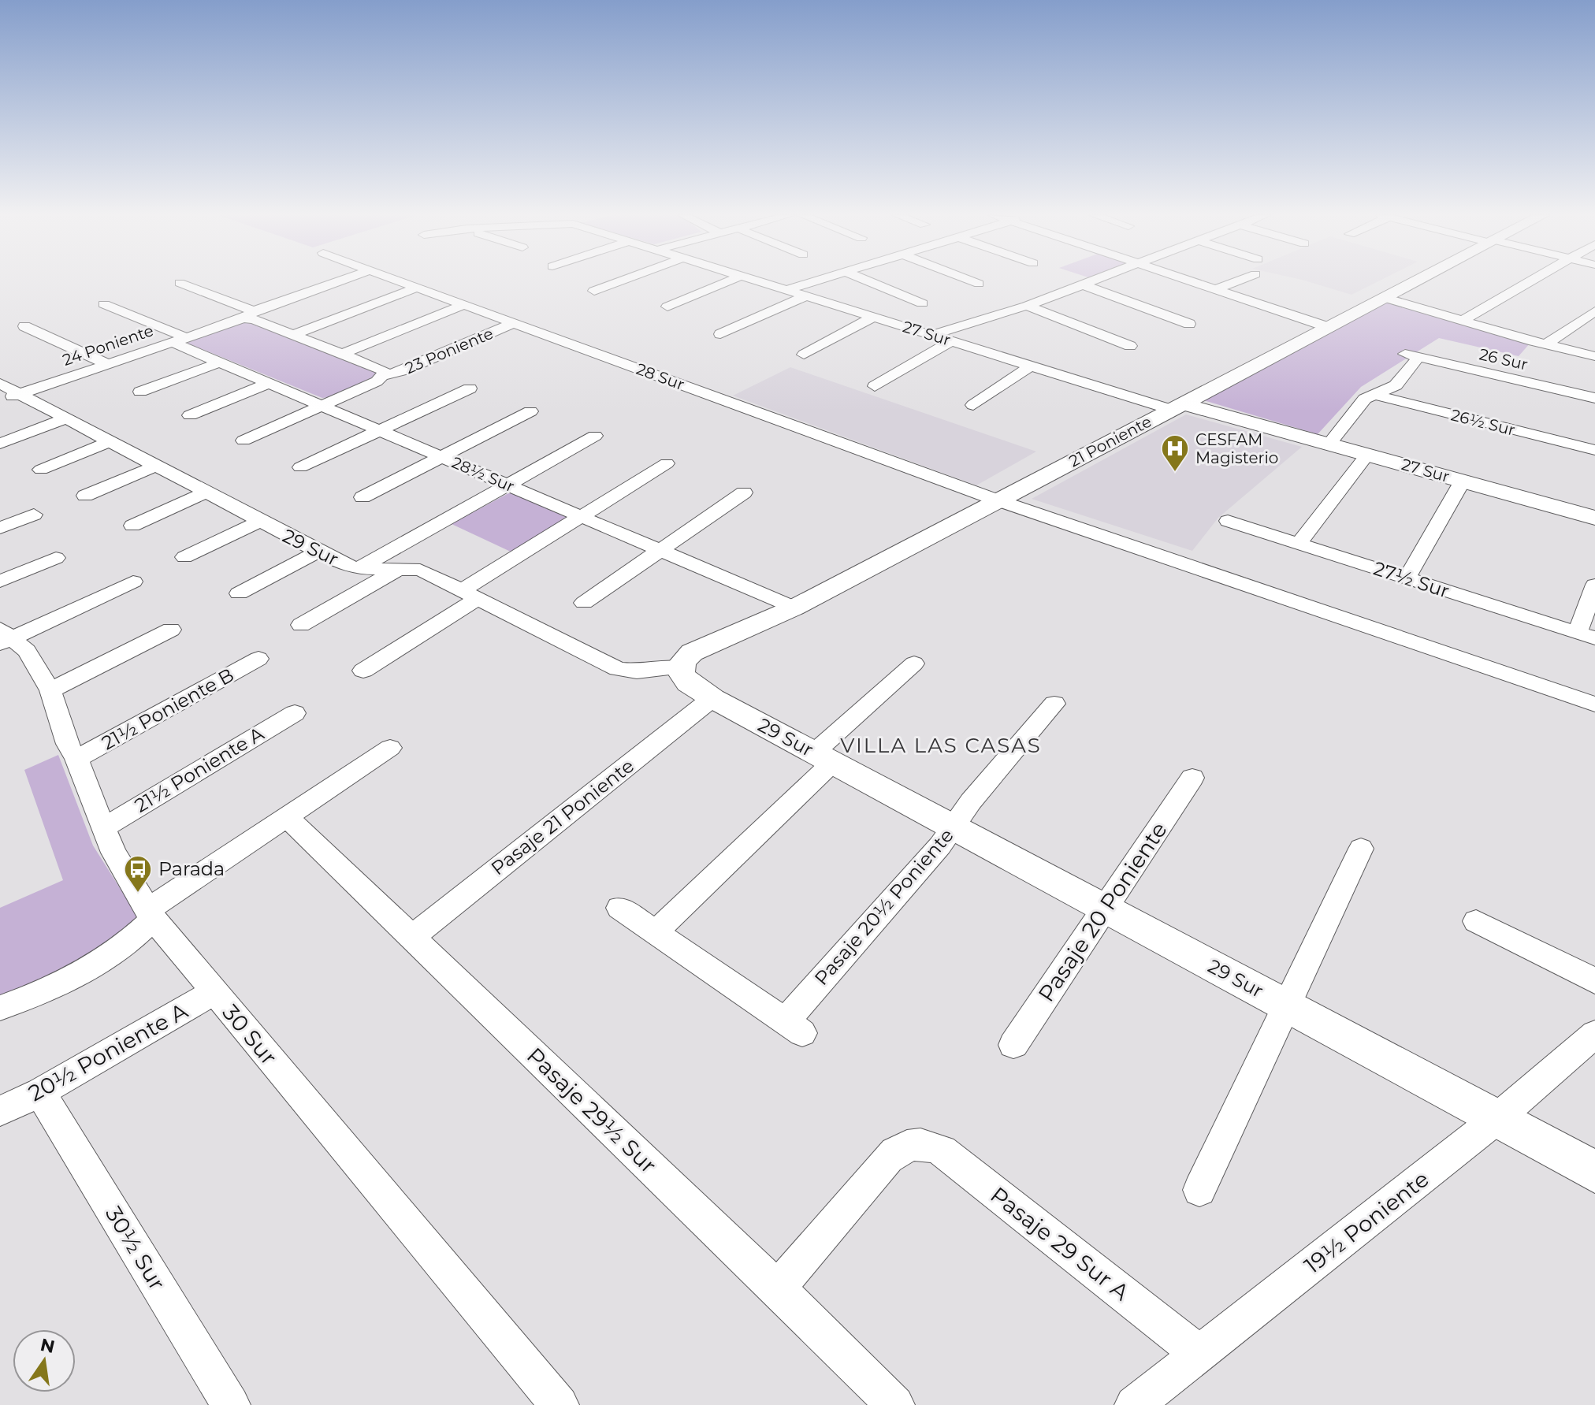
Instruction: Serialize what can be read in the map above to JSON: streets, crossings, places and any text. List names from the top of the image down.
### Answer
{
  "streets": {
    "street": [
      "27 Sur",
      "24 Poniente",
      "23 Poniente",
      "26 Sur",
      "28 Sur",
      "26½ Sur",
      "21 Poniente",
      "28½ Sur",
      "29 Sur",
      "27½ Sur",
      "21½ Poniente B",
      "21½ Poniente A",
      "Pasaje 21 Poniente",
      "Pasaje 20½ Poniente",
      "Pasaje 20 Poniente",
      "30 Sur",
      "20½ Poniente A",
      "Pasaje 29½ Sur",
      "19½ Poniente",
      "Pasaje 29 Sur A",
      "30½ Sur"
    ]
  },
  "crossings": [
    ["27 Sur", "21 Poniente"],
    ["24 Poniente", "28½ Sur"],
    ["24 Poniente", "29 Sur"],
    ["23 Poniente", "28 Sur"],
    ["23 Poniente", "28½ Sur"],
    ["26 Sur", "26½ Sur"],
    ["28 Sur", "21 Poniente"],
    ["21 Poniente", "28½ Sur"],
    ["21 Poniente", "29 Sur"],
    ["29 Sur", "Pasaje 21 Poniente"],
    ["29 Sur", "Pasaje 20½ Poniente"],
    ["29 Sur", "Pasaje 20 Poniente"],
    ["29 Sur", "19½ Poniente"],
    ["21½ Poniente B", "30 Sur"],
    ["21½ Poniente A", "30 Sur"],
    ["Pasaje 21 Poniente", "Pasaje 29½ Sur"],
    ["30 Sur", "20½ Poniente A"],
    ["20½ Poniente A", "30½ Sur"],
    ["Pasaje 29½ Sur", "Pasaje 29 Sur A"],
    ["19½ Poniente", "Pasaje 29 Sur A"]
  ],
  "districts": ["VILLA LAS CASAS"],
  "places": {
    "hospital": ["CESFAM Magisterio"],
    "bus stop": ["Parada"]
  },
  "north": "top"
}
